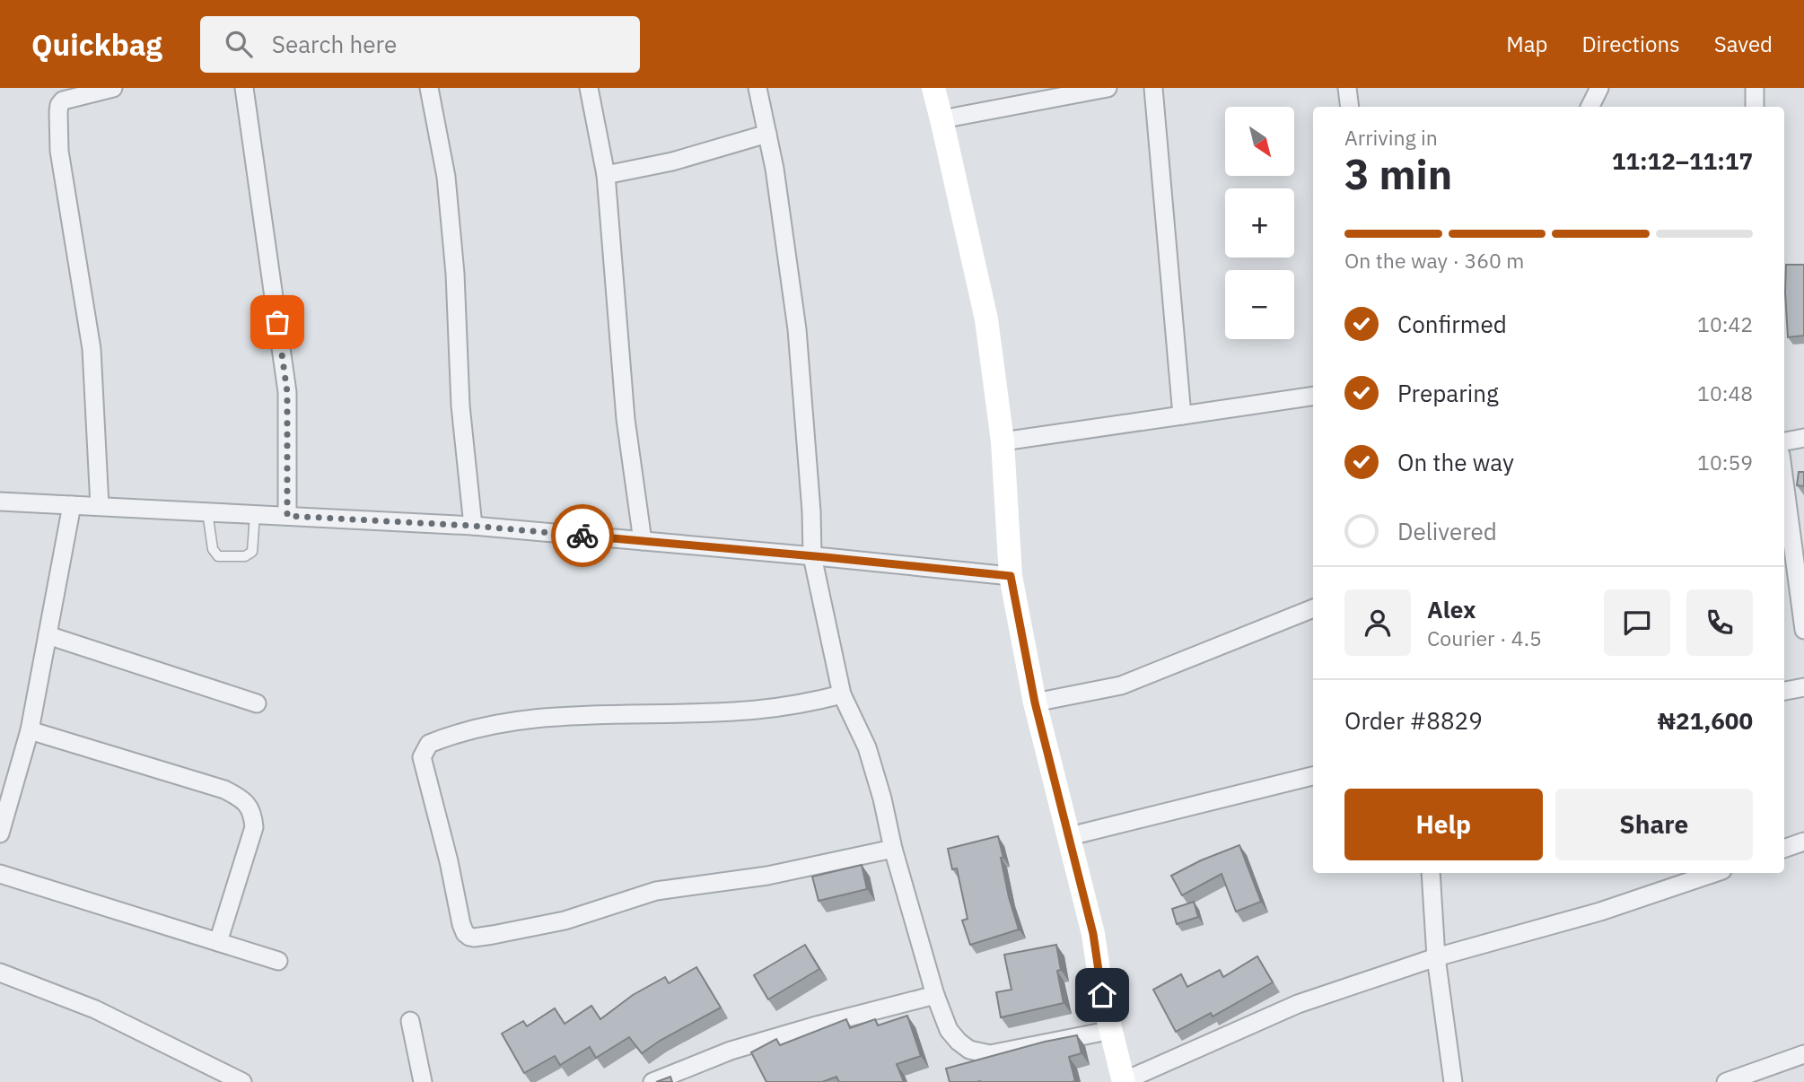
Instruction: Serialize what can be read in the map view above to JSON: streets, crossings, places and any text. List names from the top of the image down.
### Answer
{
  "north": "bottom right",
  "page": {
    "header": "Quickbag",
    "search": "Search here",
    "nav": ["Map", "Directions", "Saved"],
    "map_buttons": ["+", "−"],
    "heading": ["3 min", "Arriving in", "11:12–11:17"],
    "panel": [
      "Alex",
      "Courier · 4.5",
      "Order #8829",
      "₦21,600"
    ],
    "bar": "On the way · 360 m",
    "list": [
      ["Confirmed", "10:42"],
      ["Preparing", "10:48"],
      ["On the way", "10:59"],
      "Delivered"
    ],
    "buttons": ["Help", "Share"]
  }
}
